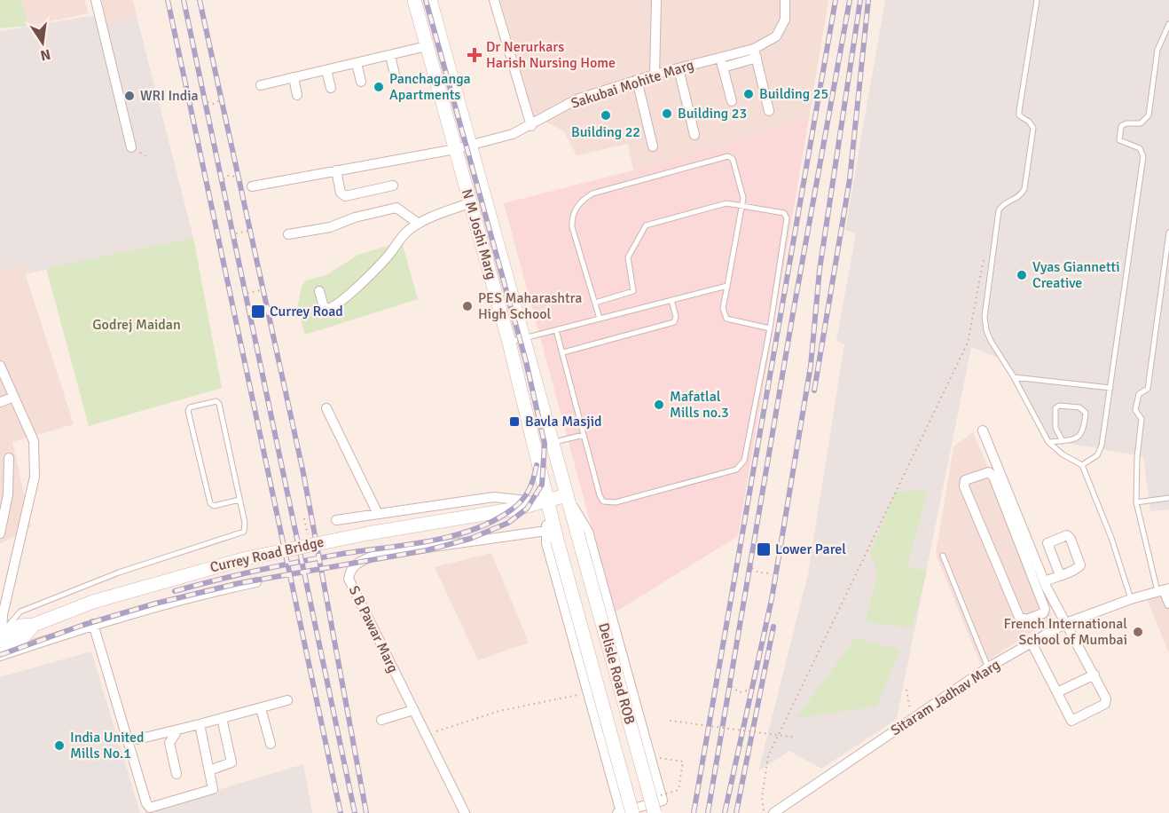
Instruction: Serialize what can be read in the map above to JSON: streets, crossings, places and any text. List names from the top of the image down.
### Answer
{
  "streets": {
    "main road": ["N M Joshi Marg", "Currey Road Bridge", "Delisle Road ROB"],
    "street": ["Sakubai Mohite Marg", "S B Pawar Marg", "Sitaram Jadhav Marg"]
  },
  "crossings": [
    ["Sakubai Mohite Marg", "N M Joshi Marg"],
    ["N M Joshi Marg", "Currey Road Bridge"],
    ["N M Joshi Marg", "Delisle Road ROB"],
    ["Currey Road Bridge", "Delisle Road ROB"],
    ["S B Pawar Marg", "Delisle Road ROB"]
  ],
  "parks": ["Godrej Maidan"],
  "places": {
    "health": ["Dr Nerurkars Harish Nursing Home"],
    "other": [
      "Panchaganga Apartments",
      "Building 25",
      "WRI India",
      "Building 23",
      "Building 22",
      "Vyas Giannetti Creative",
      "PES Maharashtra High School",
      "Mafatlal Mills no.3",
      "French International School of Mumbai",
      "India United Mills No.1"
    ],
    "transit": ["Currey Road", "Bavla Masjid", "Lower Parel"]
  },
  "north": "bottom"
}
